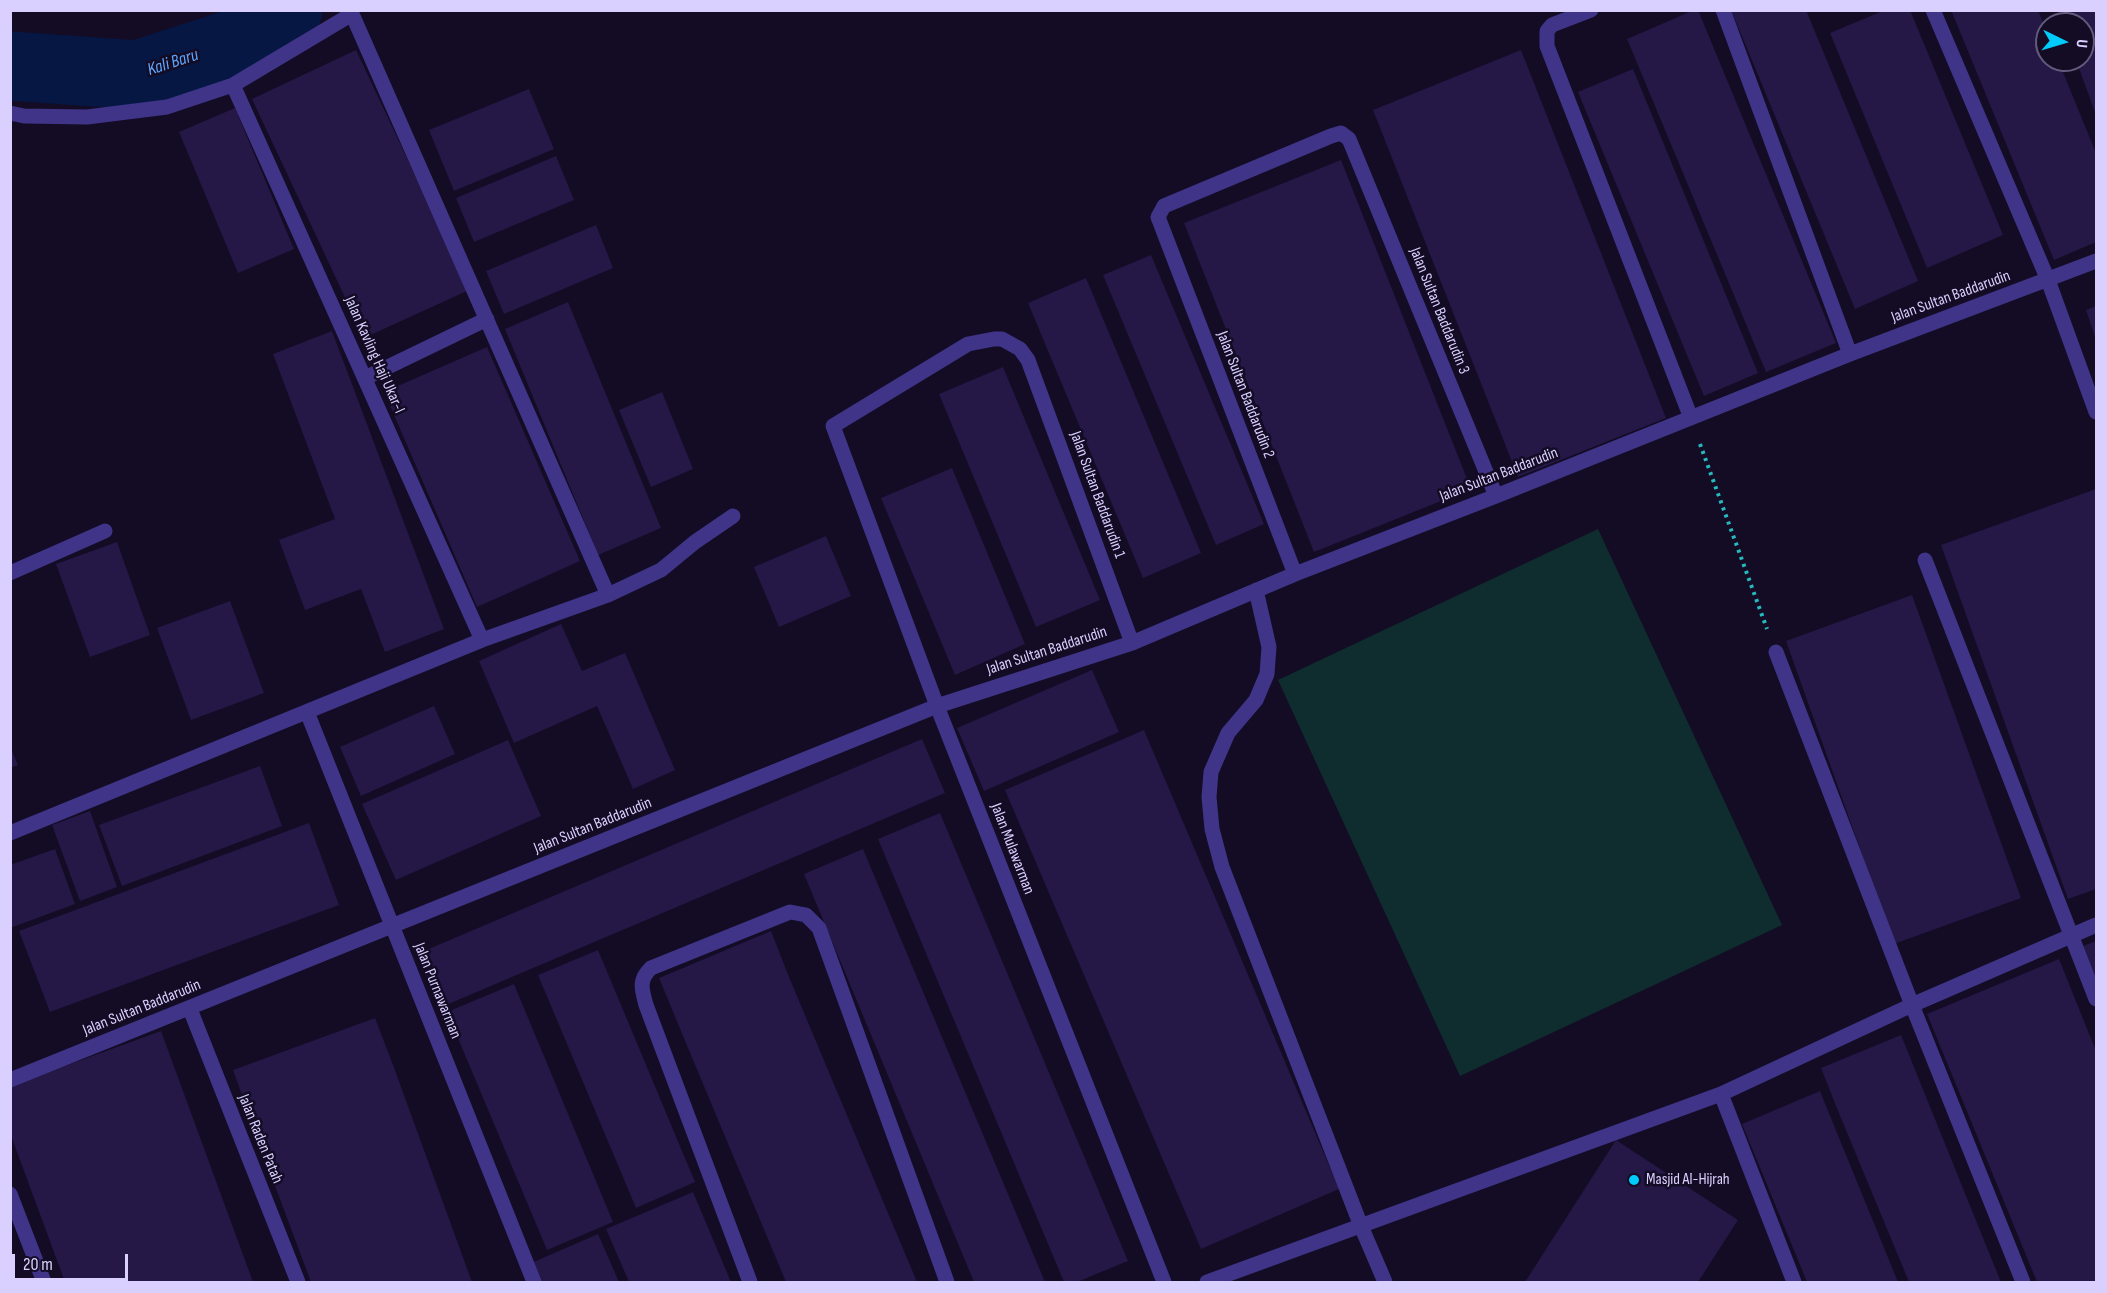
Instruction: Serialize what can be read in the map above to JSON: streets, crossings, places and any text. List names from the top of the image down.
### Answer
{
  "streets": {
    "street": [
      "Jalan Sultan Baddarudin",
      "Jalan Sultan Baddarudin 3",
      "Jalan Kavling Haji Ukar-I",
      "Jalan Sultan Baddarudin 2",
      "Jalan Sultan Baddarudin 1",
      "Jalan Mulawarman",
      "Jalan Purnawarman",
      "Jalan Raden Patah"
    ]
  },
  "crossings": [
    ["Jalan Sultan Baddarudin", "Jalan Sultan Baddarudin 3"],
    ["Jalan Sultan Baddarudin", "Jalan Sultan Baddarudin 2"],
    ["Jalan Sultan Baddarudin", "Jalan Sultan Baddarudin 1"],
    ["Jalan Sultan Baddarudin", "Jalan Mulawarman"],
    ["Jalan Sultan Baddarudin", "Jalan Purnawarman"],
    ["Jalan Sultan Baddarudin", "Jalan Raden Patah"],
    ["Jalan Sultan Baddarudin 3", "Jalan Sultan Baddarudin 2"],
    ["Jalan Sultan Baddarudin 1", "Jalan Mulawarman"]
  ],
  "water": ["Kali Baru"],
  "places": ["Masjid Al-Hijrah"],
  "scale_bar": "20 m",
  "north": "right"
}
